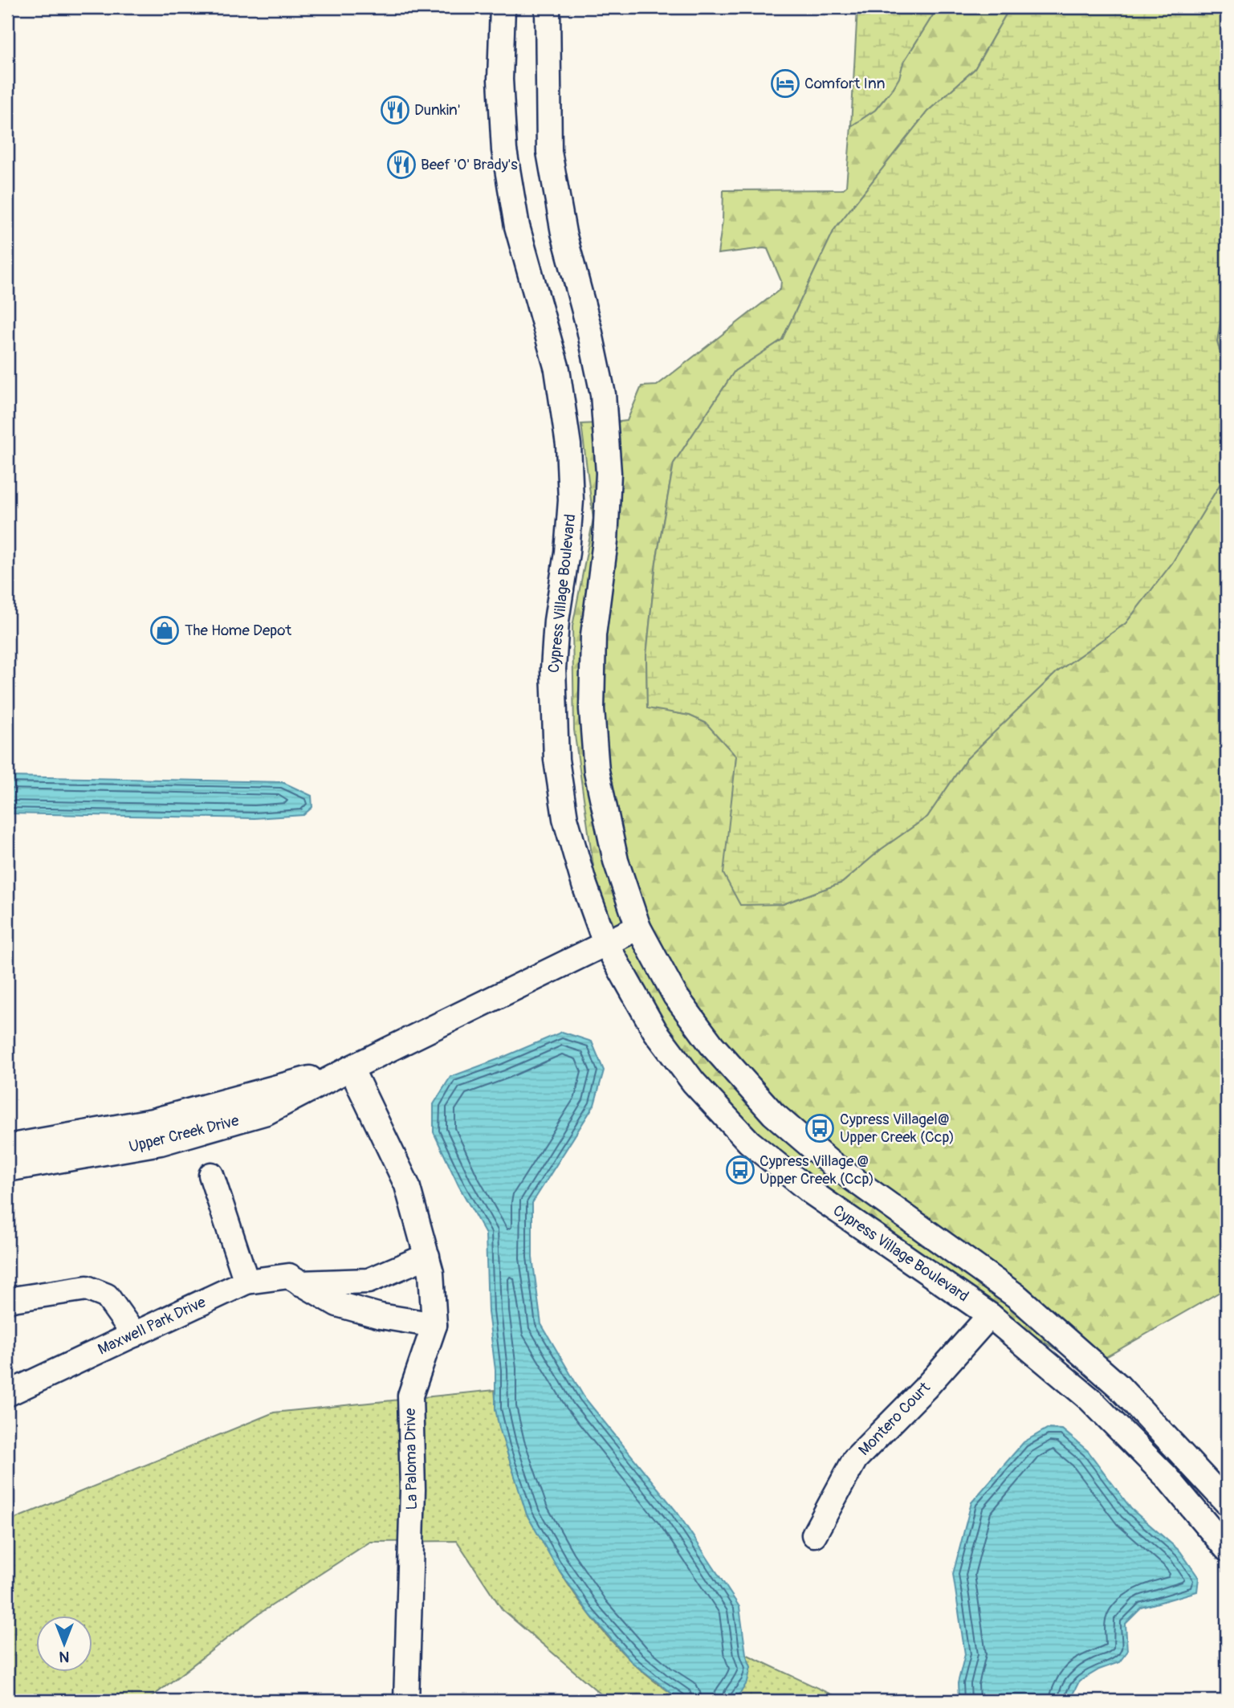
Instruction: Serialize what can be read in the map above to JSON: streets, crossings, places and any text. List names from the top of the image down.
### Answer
{
  "streets": {
    "street": [
      "Cypress Village Boulevard",
      "Upper Creek Drive",
      "Maxwell Park Drive",
      "Montero Court",
      "La Paloma Drive"
    ]
  },
  "crossings": [
    ["Cypress Village Boulevard", "Upper Creek Drive"],
    ["Cypress Village Boulevard", "Montero Court"],
    ["Upper Creek Drive", "La Paloma Drive"],
    ["Maxwell Park Drive", "La Paloma Drive"]
  ],
  "places": {
    "hotel": ["Comfort Inn"],
    "restaurant": ["Dunkin'", "Beef 'O' Brady's"],
    "shop": ["The Home Depot"],
    "bus stop": ["Cypress Villagel@ Upper Creek (Ccp)", "Cypress Village @ Upper Creek (Ccp)"]
  },
  "north": "bottom"
}
